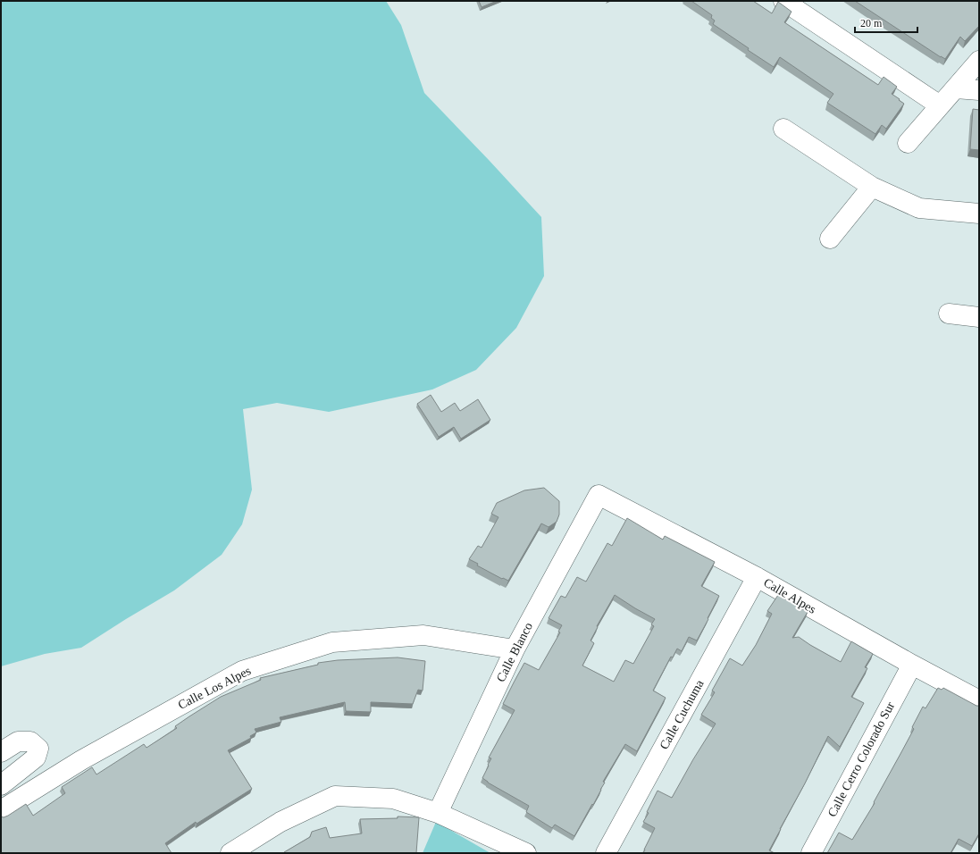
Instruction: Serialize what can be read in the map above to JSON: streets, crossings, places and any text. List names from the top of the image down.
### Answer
{
  "streets": {
    "street": [
      "Calle Alpes",
      "Calle Blanco",
      "Calle Los Alpes",
      "Calle Cuchuma",
      "Calle Cerro Colorado Sur"
    ]
  },
  "crossings": [
    ["Calle Alpes", "Calle Blanco"],
    ["Calle Alpes", "Calle Cuchuma"],
    ["Calle Alpes", "Calle Cerro Colorado Sur"],
    ["Calle Blanco", "Calle Los Alpes"]
  ],
  "scale_bar": "20 m"
}
